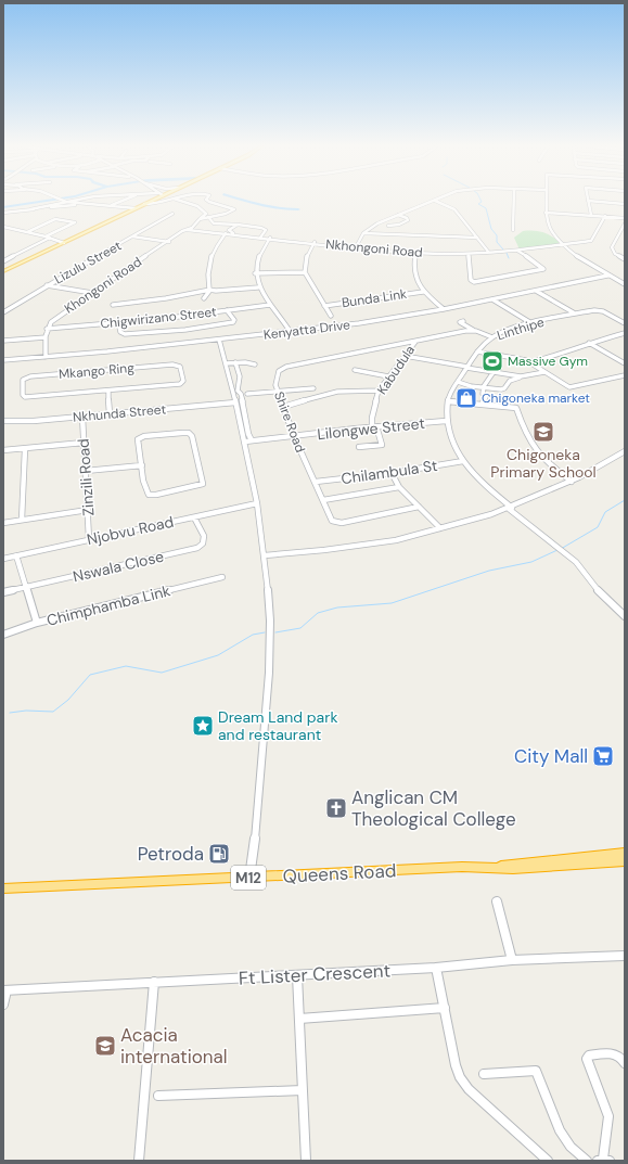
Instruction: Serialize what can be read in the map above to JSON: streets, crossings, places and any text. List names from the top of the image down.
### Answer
{
  "streets": {
    "highway": ["Queens Road", "M12"],
    "street": [
      "Nkhongoni Road",
      "Lizulu Street",
      "Khongoni Road",
      "Bunda Link",
      "Chigwirizano Street",
      "Linthipe",
      "Kenyatta Drive",
      "Kabudula",
      "Mkango Ring",
      "Nkhunda Street",
      "Shire Road",
      "Lilongwe Street",
      "Chilambula St",
      "Zinzili Road",
      "Njobvu Road",
      "Nswala Close",
      "Chimphamba Link",
      "Ft Lister Crescent"
    ]
  },
  "crossings": [
    ["Nkhongoni Road", "Khongoni Road"],
    ["Khongoni Road", "Chigwirizano Street"],
    ["Linthipe", "Shire Road"],
    ["Linthipe", "Lilongwe Street"],
    ["Linthipe", "Chilambula St"],
    ["Kabudula", "Shire Road"],
    ["Kabudula", "Lilongwe Street"],
    ["Mkango Ring", "Nkhunda Street"],
    ["Nkhunda Street", "Zinzili Road"],
    ["Shire Road", "Lilongwe Street"],
    ["Shire Road", "Chilambula St"],
    ["Zinzili Road", "Njobvu Road"],
    ["Njobvu Road", "Nswala Close"],
    ["Njobvu Road", "Chimphamba Link"],
    ["Nswala Close", "Chimphamba Link"],
    ["Queens Road", "M12"]
  ],
  "places": {
    "sports": ["Massive Gym"],
    "shop": ["Chigoneka market"],
    "school or university": ["Chigoneka Primary School", "Acacia international"],
    "place": ["Dream Land park and restaurant"],
    "supermarket": ["City Mall"],
    "church": ["Anglican CM Theological College"],
    "fuel station": ["Petroda"]
  }
}
